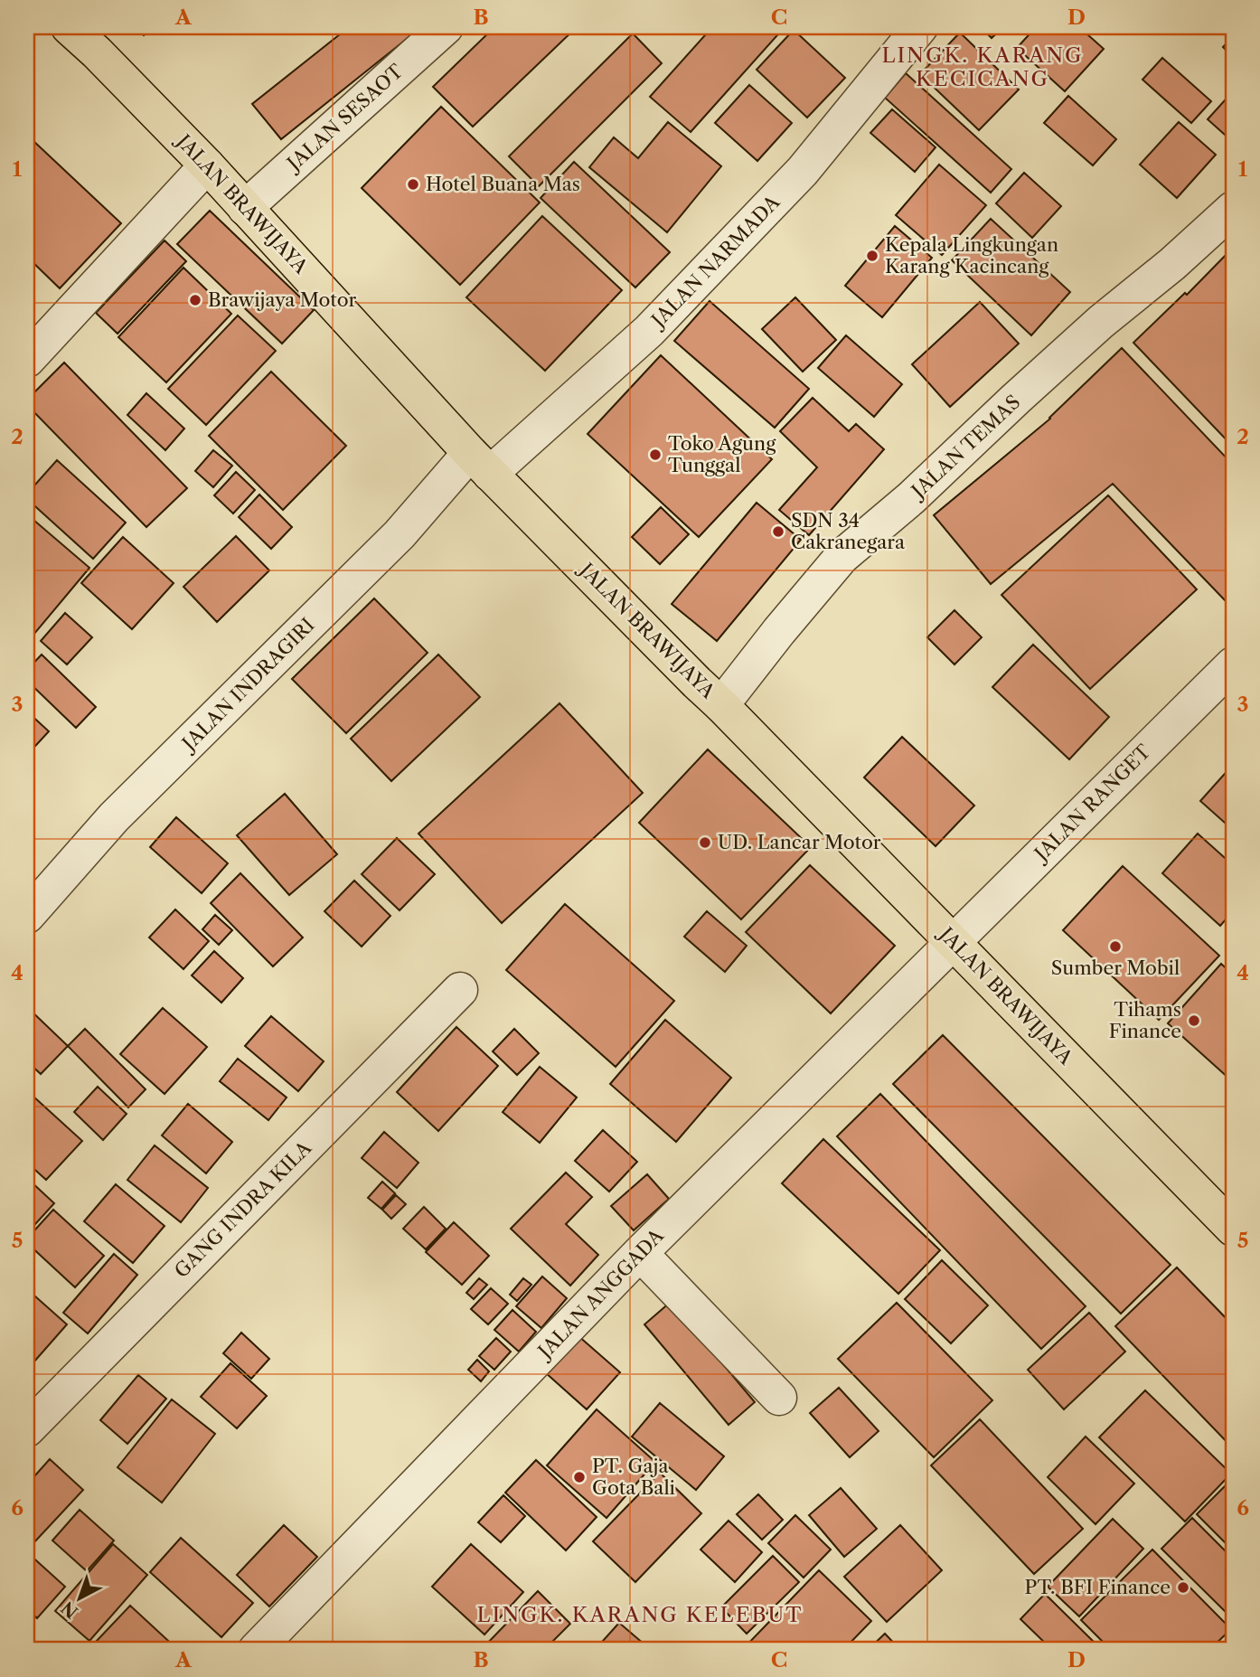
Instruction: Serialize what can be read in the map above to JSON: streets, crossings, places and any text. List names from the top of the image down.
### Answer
{
  "streets": {
    "main road": ["JALAN BRAWIJAYA"],
    "street": [
      "JALAN SESAOT",
      "JALAN NARMADA",
      "JALAN TEMAS",
      "JALAN INDRAGIRI",
      "JALAN RANGET",
      "GANG INDRA KILA",
      "JALAN ANGGADA"
    ]
  },
  "crossings": [
    ["JALAN SESAOT", "JALAN BRAWIJAYA"],
    ["JALAN BRAWIJAYA", "JALAN NARMADA"],
    ["JALAN BRAWIJAYA", "JALAN TEMAS"],
    ["JALAN BRAWIJAYA", "JALAN INDRAGIRI"],
    ["JALAN BRAWIJAYA", "JALAN RANGET"],
    ["JALAN BRAWIJAYA", "JALAN ANGGADA"],
    ["JALAN NARMADA", "JALAN INDRAGIRI"],
    ["JALAN RANGET", "JALAN ANGGADA"]
  ],
  "districts": ["LINGK. KARANG KECICANG", "LINGK. KARANG KELEBUT"],
  "places": [
    "Hotel Buana Mas",
    "Kepala Lingkungan Karang Kacincang",
    "Brawijaya Motor",
    "Toko Agung Tunggal",
    "SDN 34 Cakranegara",
    "UD. Lancar Motor",
    "Sumber Mobil",
    "Tihams Finance",
    "PT. Gaja Gota Bali",
    "PT. BFI Finance"
  ],
  "north": "bottom left",
  "grid": {
    "columns": [
      "A",
      "B",
      "C",
      "D"
    ],
    "rows": [
      "1",
      "2",
      "3",
      "4",
      "5",
      "6"
    ]
  }
}
